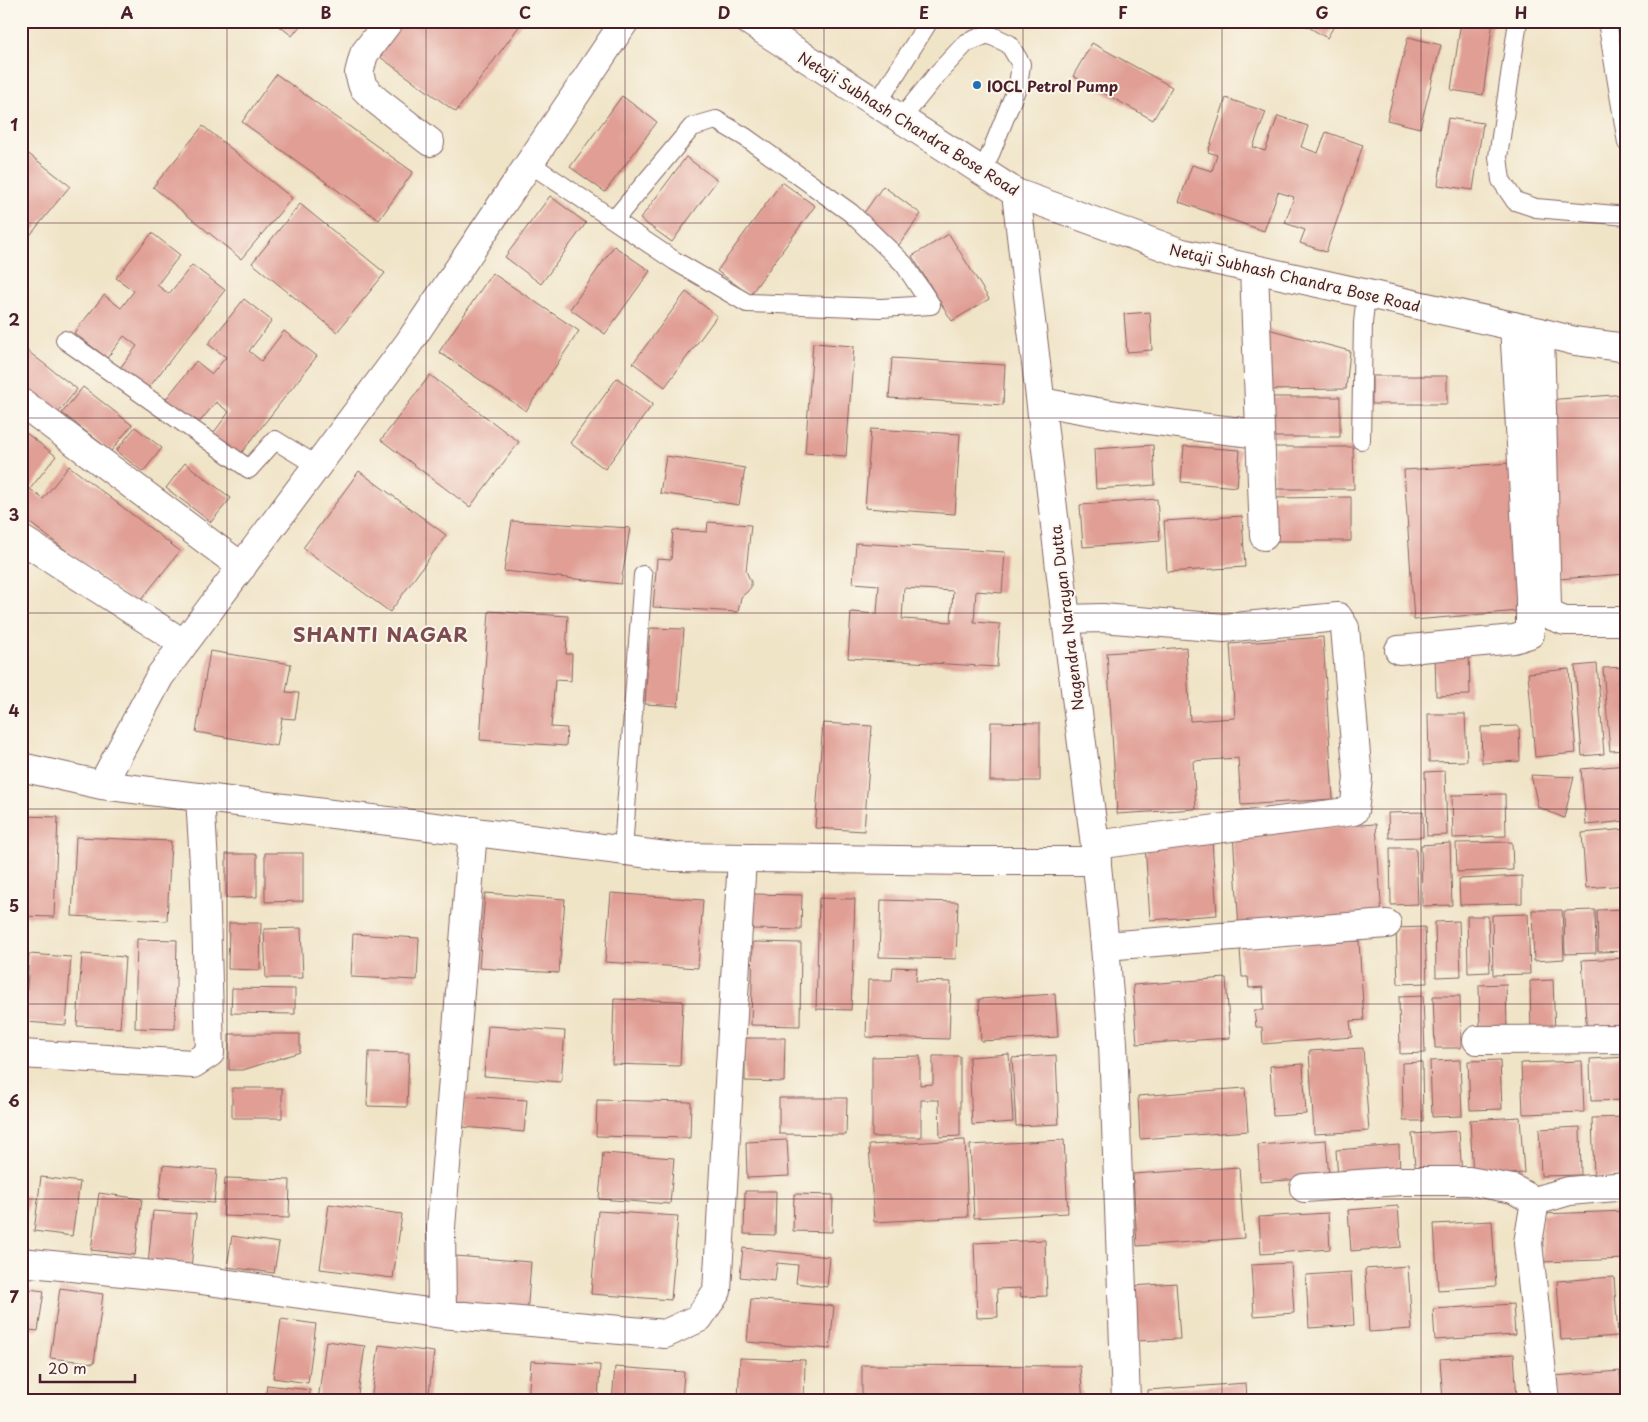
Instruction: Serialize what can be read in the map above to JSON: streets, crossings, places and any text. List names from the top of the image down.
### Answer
{
  "streets": {
    "street": ["Netaji Subhash Chandra Bose Road", "Nagendra Narayan Dutta"]
  },
  "crossings": [
    ["Netaji Subhash Chandra Bose Road", "Nagendra Narayan Dutta"]
  ],
  "districts": ["SHANTI NAGAR"],
  "places": ["IOCL Petrol Pump"],
  "scale_bar": "20 m",
  "grid": {
    "columns": [
      "A",
      "B",
      "C",
      "D",
      "E",
      "F",
      "G",
      "H"
    ],
    "rows": [
      "1",
      "2",
      "3",
      "4",
      "5",
      "6",
      "7"
    ]
  }
}
